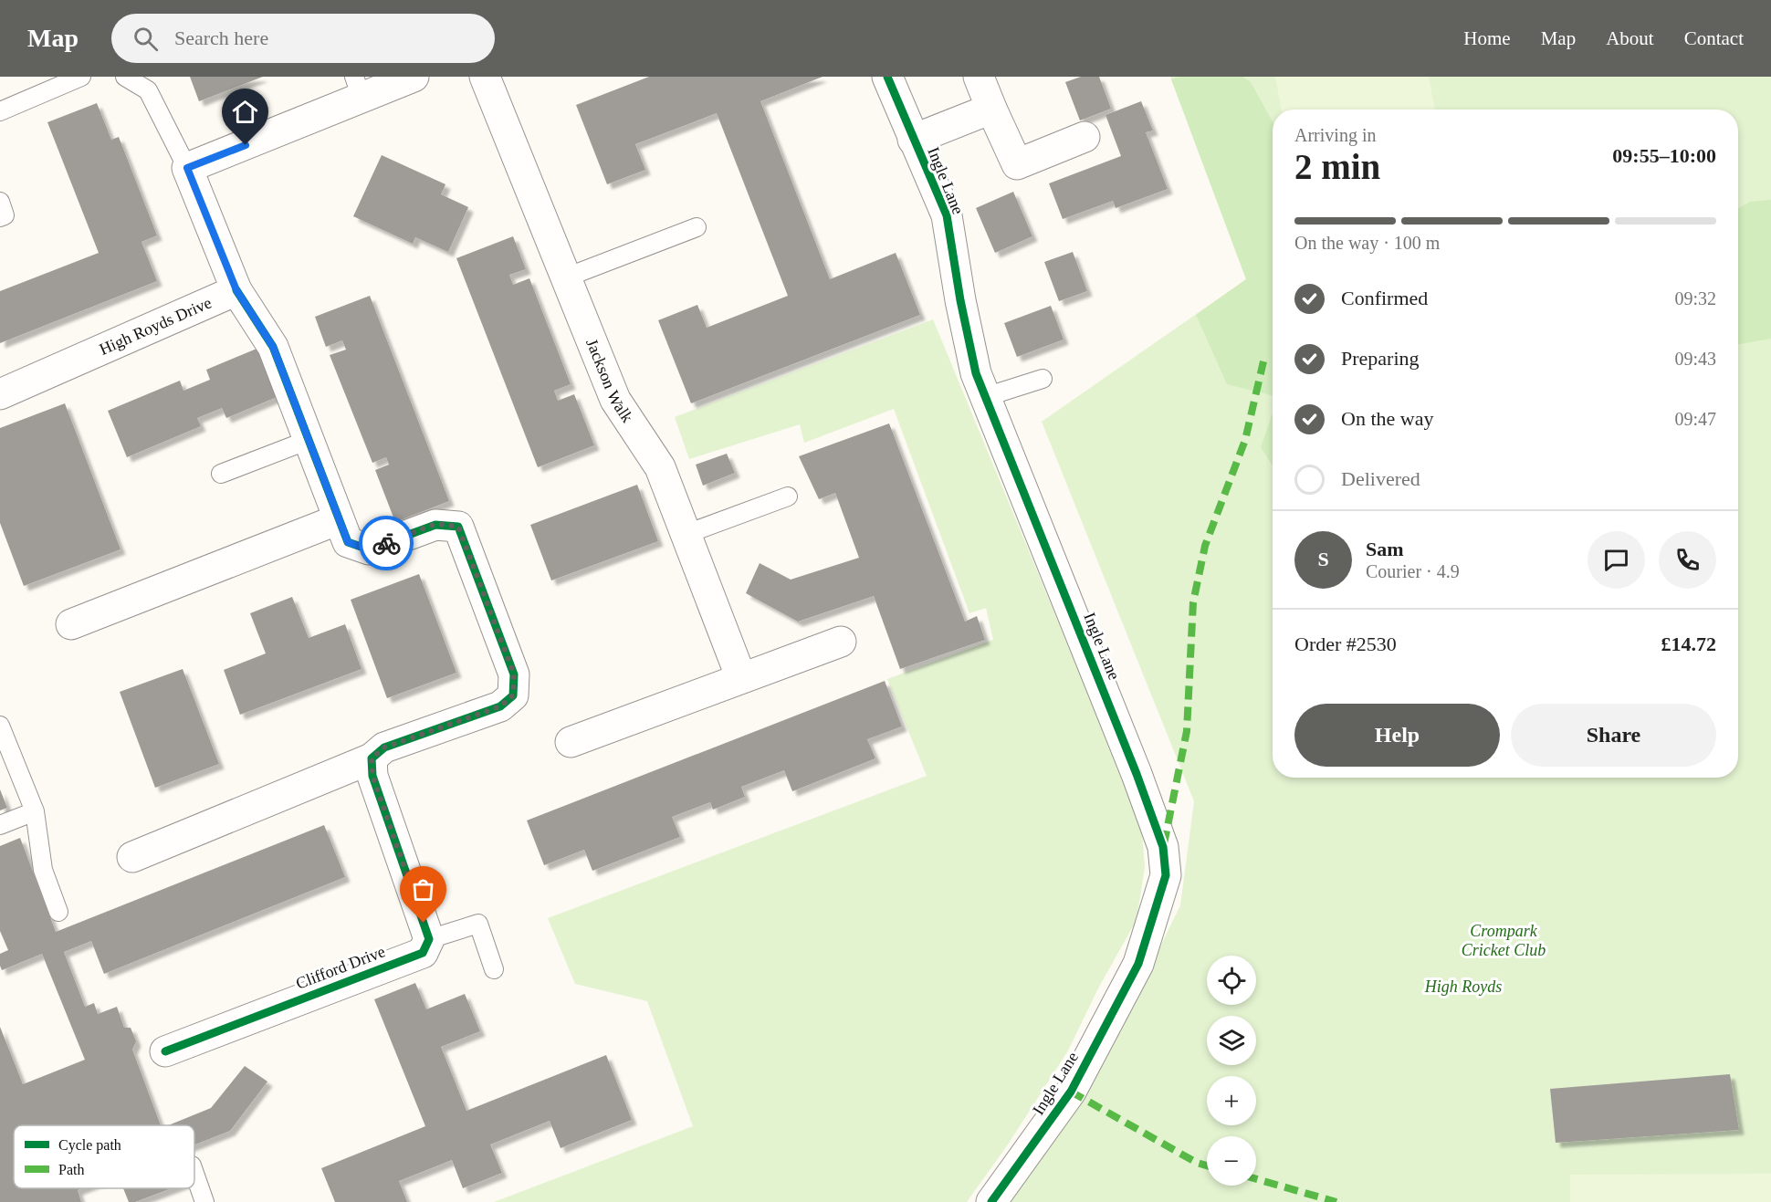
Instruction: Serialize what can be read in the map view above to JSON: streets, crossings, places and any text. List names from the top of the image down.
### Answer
{
  "streets": {
    "street": [
      "Ingle Lane",
      "High Royds Drive",
      "Jackson Walk",
      "Clifford Drive"
    ]
  },
  "parks": ["Crompark Cricket Club", "High Royds"],
  "legend": ["Cycle path", "Path"],
  "page": {
    "header": "Map",
    "search": "Search here",
    "nav": [
      "Home",
      "Map",
      "About",
      "Contact"
    ],
    "heading": ["2 min", "Arriving in", "09:55–10:00"],
    "panel": [
      "Sam",
      "Courier · 4.9",
      "Order #2530",
      "£14.72"
    ],
    "bar": "On the way · 100 m",
    "list": [
      ["Confirmed", "09:32"],
      ["Preparing", "09:43"],
      ["On the way", "09:47"],
      "Delivered"
    ],
    "round": "S",
    "buttons": ["Help", "Share"],
    "map_buttons": ["+", "−"]
  }
}
